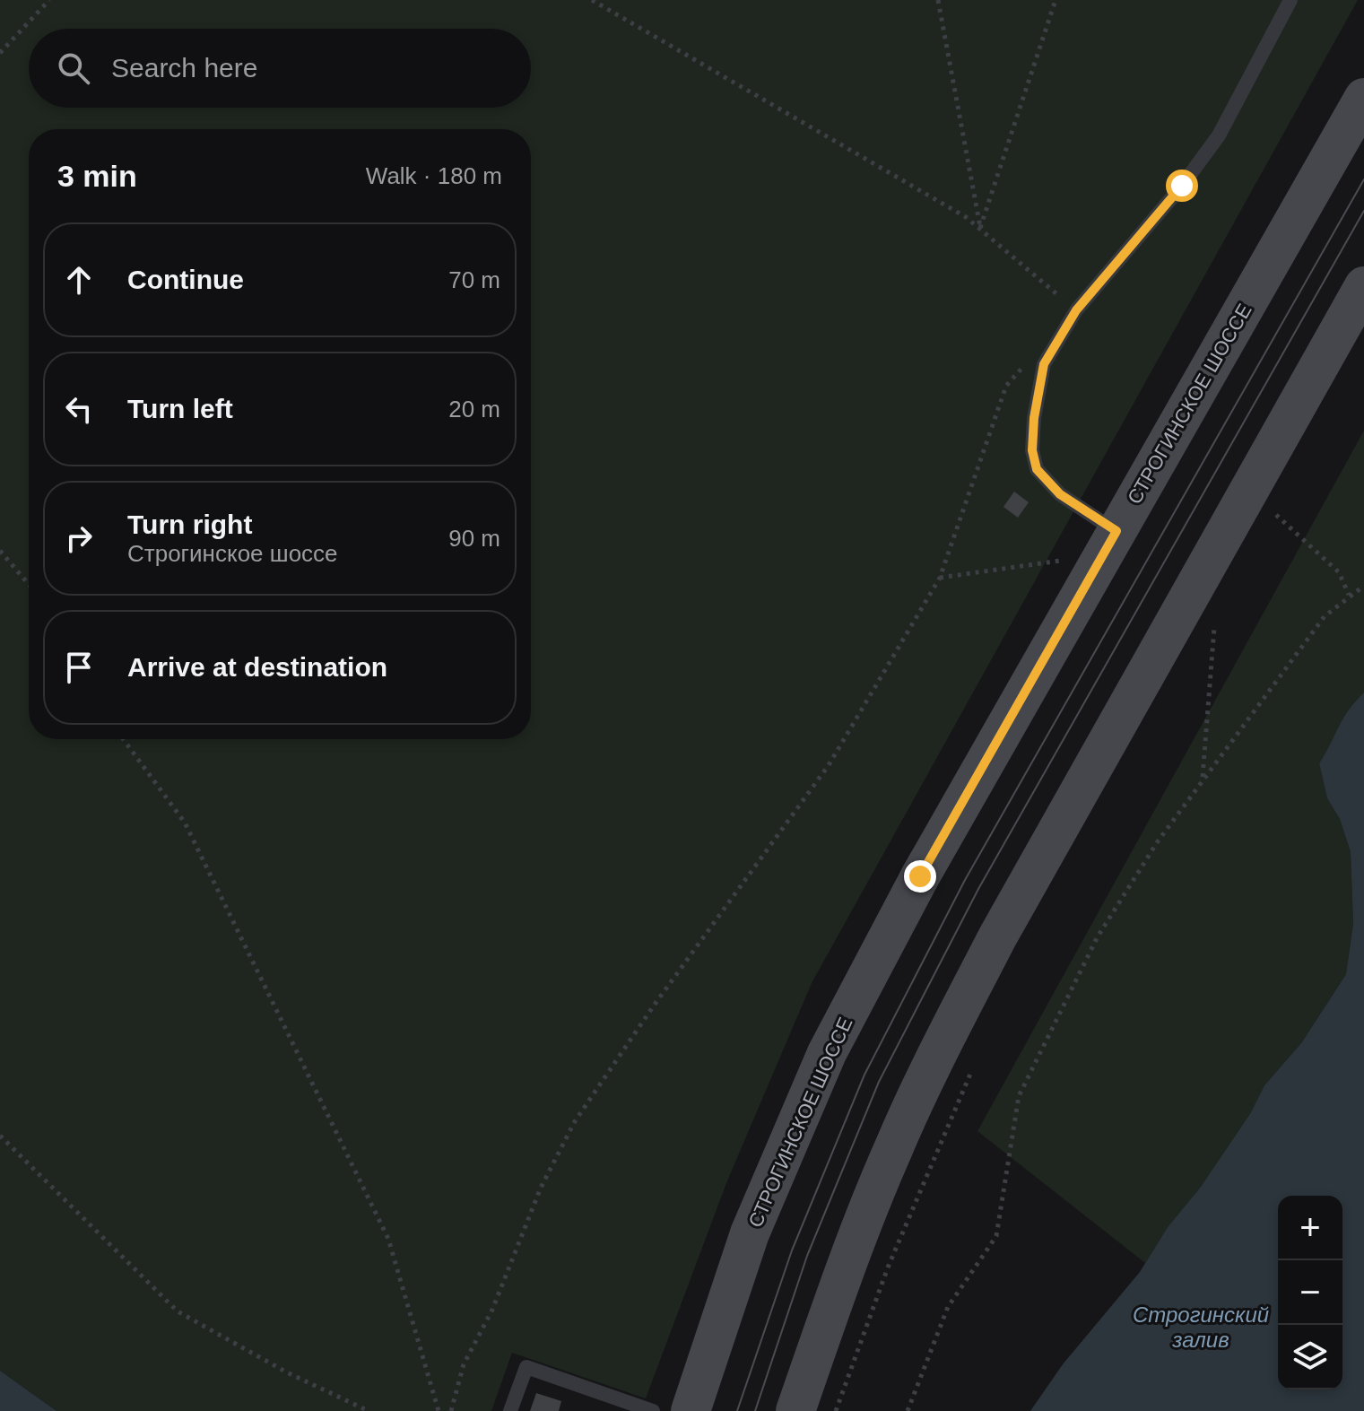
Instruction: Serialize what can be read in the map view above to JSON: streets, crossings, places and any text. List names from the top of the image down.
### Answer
{
  "streets": {
    "main road": ["СТРОГИНСКОЕ ШОССЕ"]
  },
  "water": ["Строгинский залив"],
  "page": {
    "search": "Search here",
    "heading": ["3 min", "Walk · 180 m"],
    "list": [
      ["Continue", "70 m"],
      ["Turn left", "20 m"],
      ["Turn right", "Строгинское шоссе", "90 m"],
      "Arrive at destination"
    ],
    "map_buttons": ["+", "−"]
  }
}
